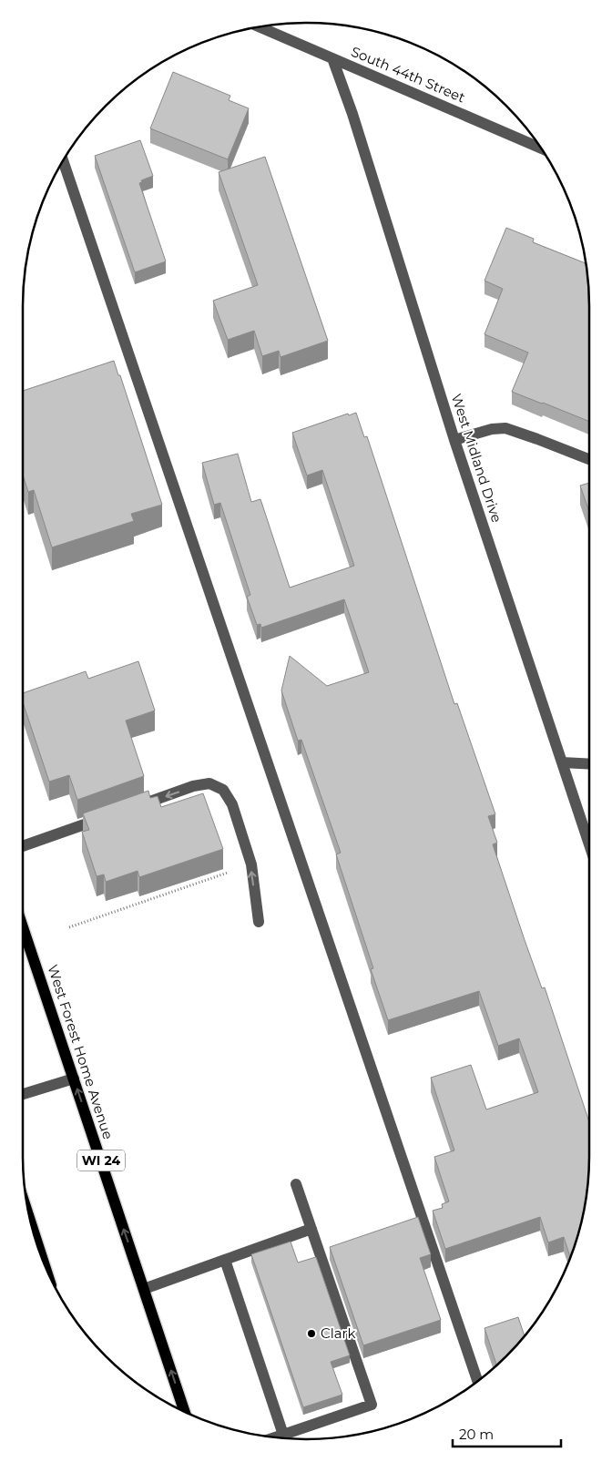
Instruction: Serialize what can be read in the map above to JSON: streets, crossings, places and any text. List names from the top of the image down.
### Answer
{
  "streets": {
    "main road": ["West Forest Home Avenue", "WI 24"],
    "street": ["South 44th Street", "West Midland Drive"]
  },
  "crossings": [
    ["South 44th Street", "West Midland Drive"]
  ],
  "one_way": ["West Forest Home Avenue"],
  "places": ["Clark"],
  "scale_bar": "20 m"
}
